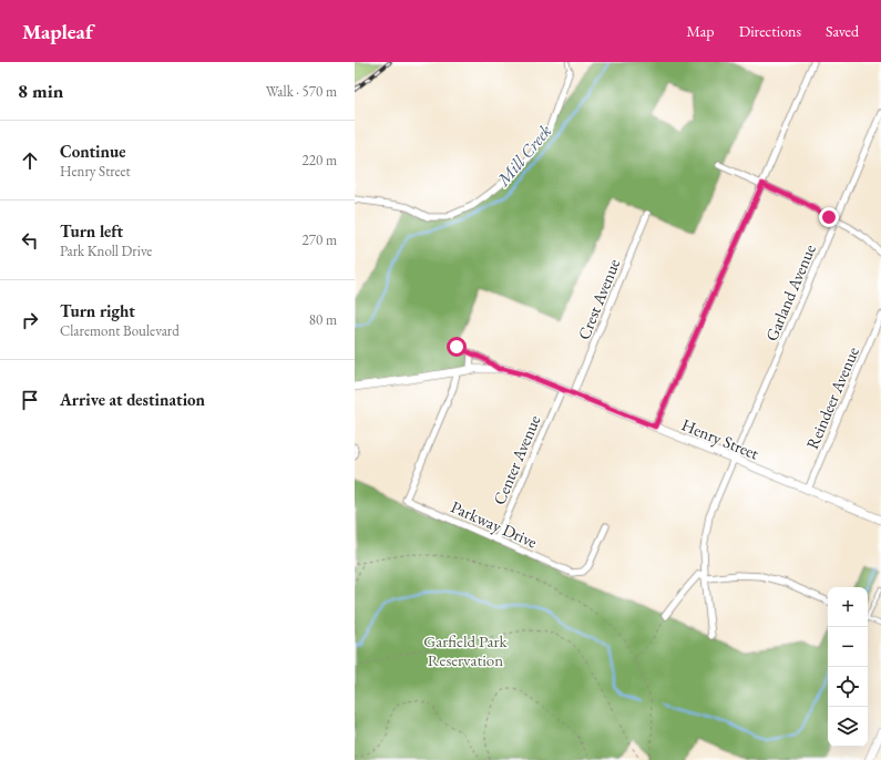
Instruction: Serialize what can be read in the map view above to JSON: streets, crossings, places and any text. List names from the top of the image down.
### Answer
{
  "streets": {
    "street": [
      "Garland Avenue",
      "Crest Avenue",
      "Reindeer Avenue",
      "Henry Street",
      "Center Avenue",
      "Parkway Drive"
    ]
  },
  "crossings": [
    ["Garland Avenue", "Henry Street"],
    ["Crest Avenue", "Henry Street"],
    ["Reindeer Avenue", "Henry Street"],
    ["Henry Street", "Center Avenue"],
    ["Henry Street", "Parkway Drive"],
    ["Center Avenue", "Parkway Drive"]
  ],
  "water": ["Mill Creek"],
  "parks": ["Garfield Park Reservation"],
  "page": {
    "header": "Mapleaf",
    "nav": ["Map", "Directions", "Saved"],
    "heading": ["8 min", "Walk · 570 m"],
    "list": [
      ["Continue", "Henry Street", "220 m"],
      ["Turn left", "Park Knoll Drive", "270 m"],
      ["Turn right", "Claremont Boulevard", "80 m"],
      "Arrive at destination"
    ],
    "map_buttons": ["+", "−"]
  }
}
